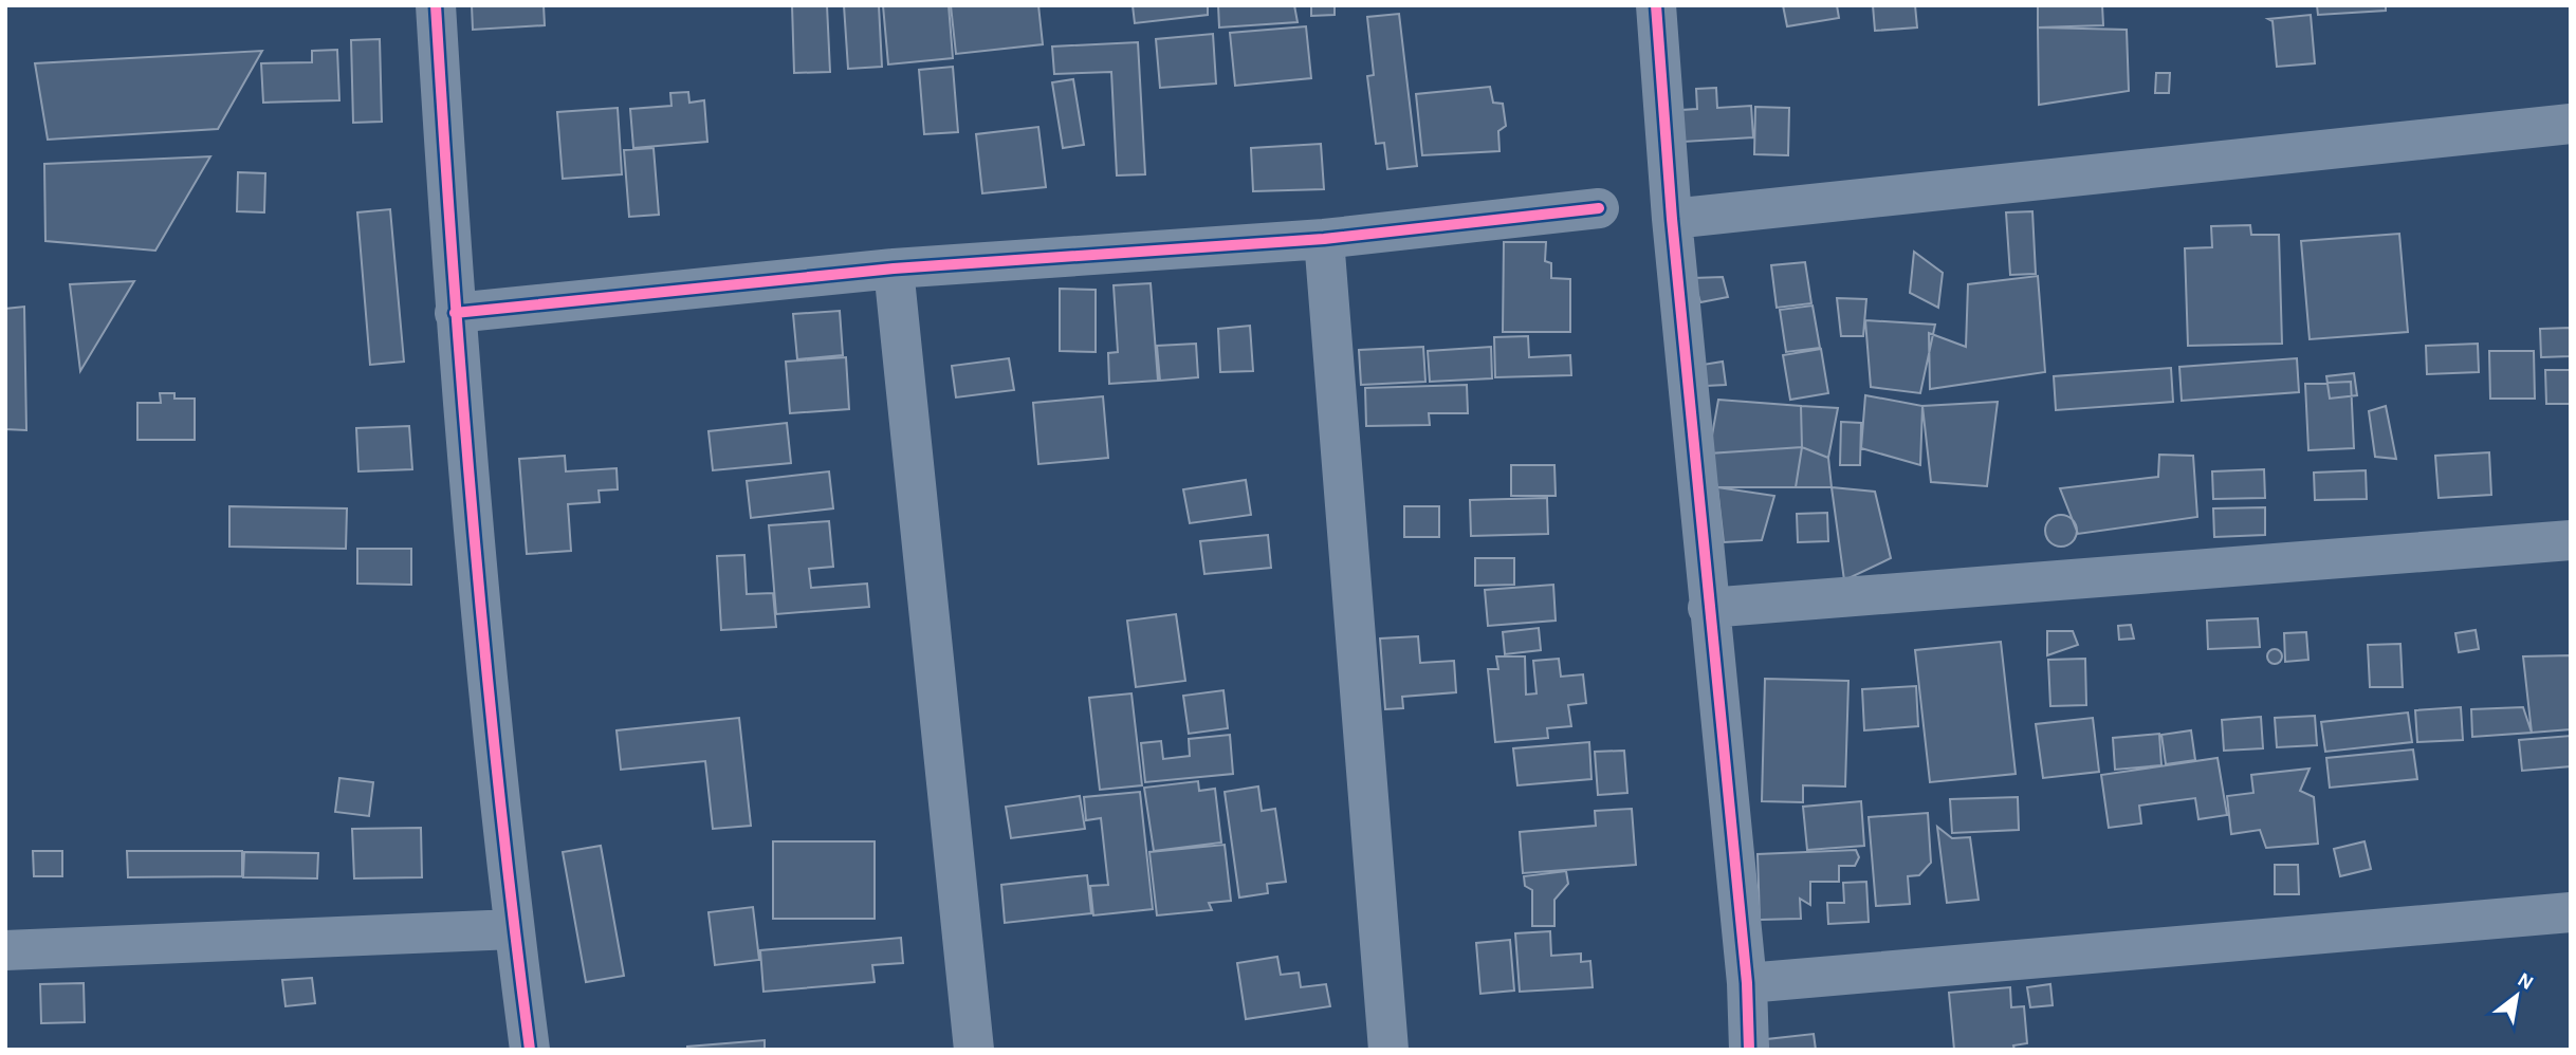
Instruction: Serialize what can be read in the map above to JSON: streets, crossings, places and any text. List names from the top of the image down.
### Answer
{
  "north": "top right"
}
